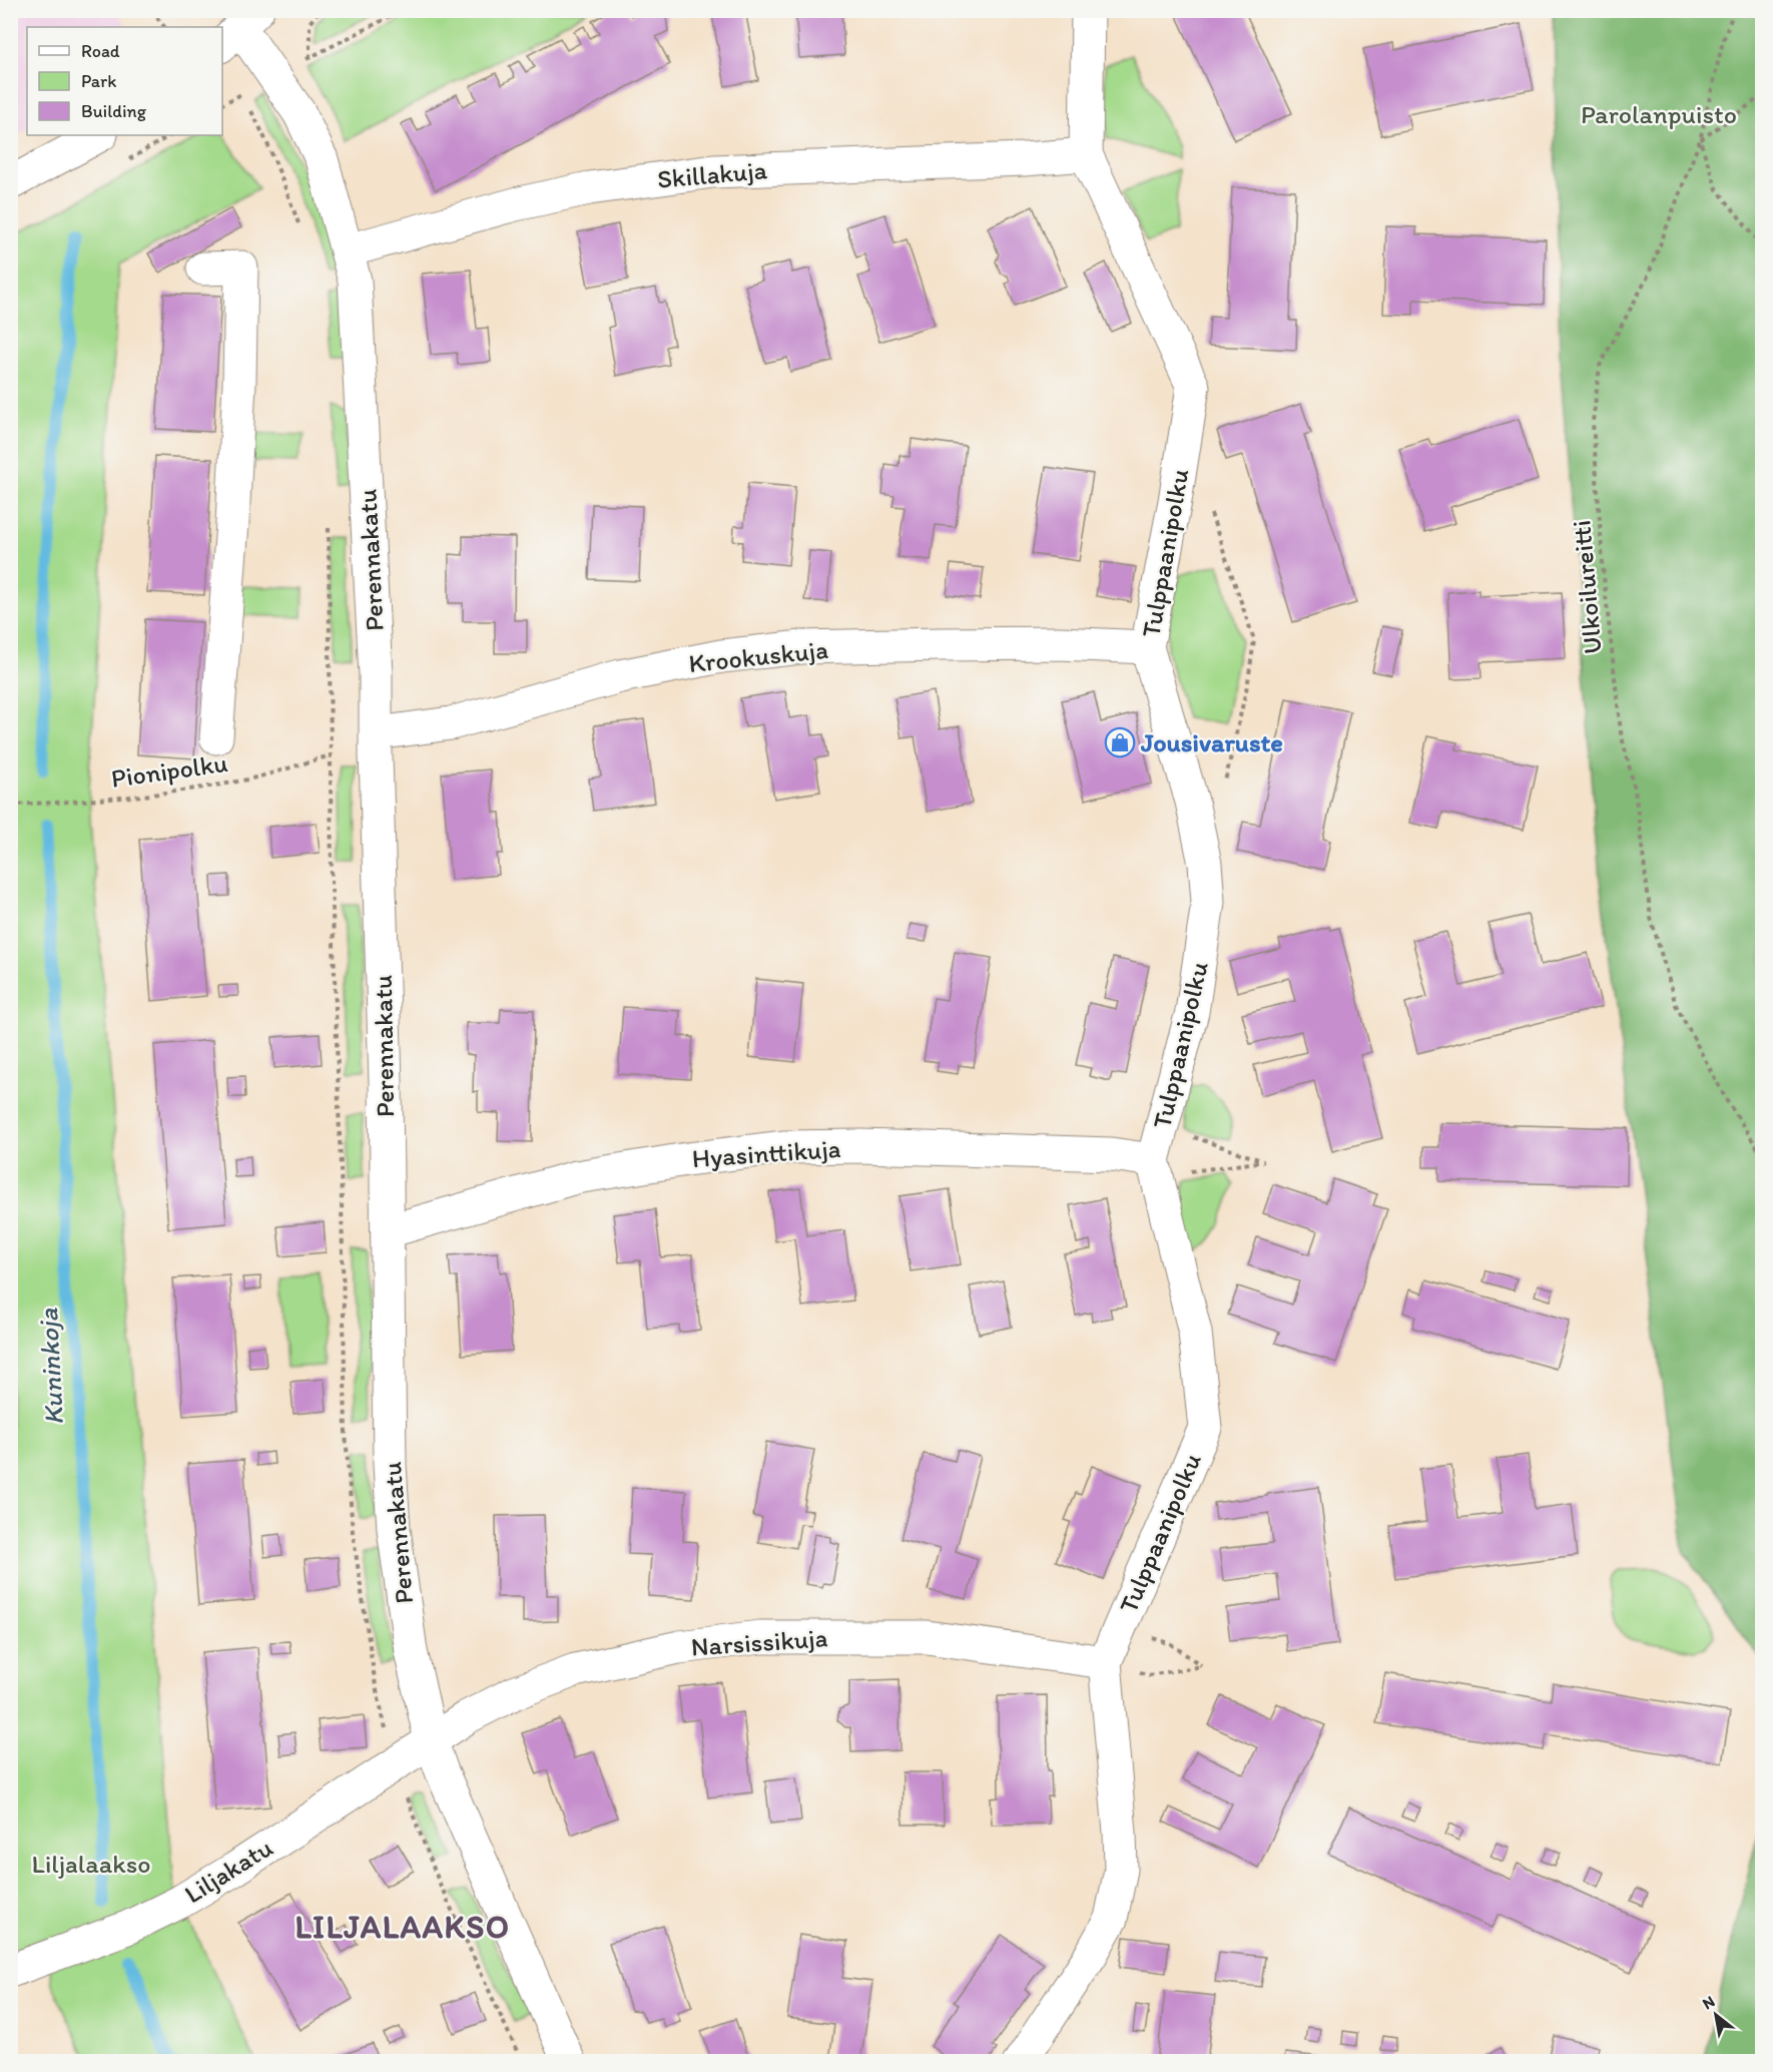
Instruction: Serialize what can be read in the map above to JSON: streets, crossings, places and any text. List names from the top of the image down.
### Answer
{
  "streets": {
    "street": [
      "Skillakuja",
      "Tulppaanipolku",
      "Perennakatu",
      "Krookuskuja",
      "Hyasinttikuja",
      "Narsissikuja",
      "Liljakatu"
    ],
    "path": ["Ulkoilureitti", "Pionipolku"]
  },
  "crossings": [
    ["Skillakuja", "Tulppaanipolku"],
    ["Skillakuja", "Perennakatu"],
    ["Tulppaanipolku", "Krookuskuja"],
    ["Tulppaanipolku", "Hyasinttikuja"],
    ["Tulppaanipolku", "Narsissikuja"],
    ["Perennakatu", "Krookuskuja"],
    ["Perennakatu", "Hyasinttikuja"],
    ["Perennakatu", "Narsissikuja"],
    ["Perennakatu", "Liljakatu"],
    ["Narsissikuja", "Liljakatu"]
  ],
  "districts": ["LILJALAAKSO"],
  "water": ["Kuninkoja"],
  "parks": ["Parolanpuisto", "Liljalaakso"],
  "places": {
    "shop": ["Jousivaruste"]
  },
  "legend": ["Road", "Park", "Building"],
  "north": "top left"
}
